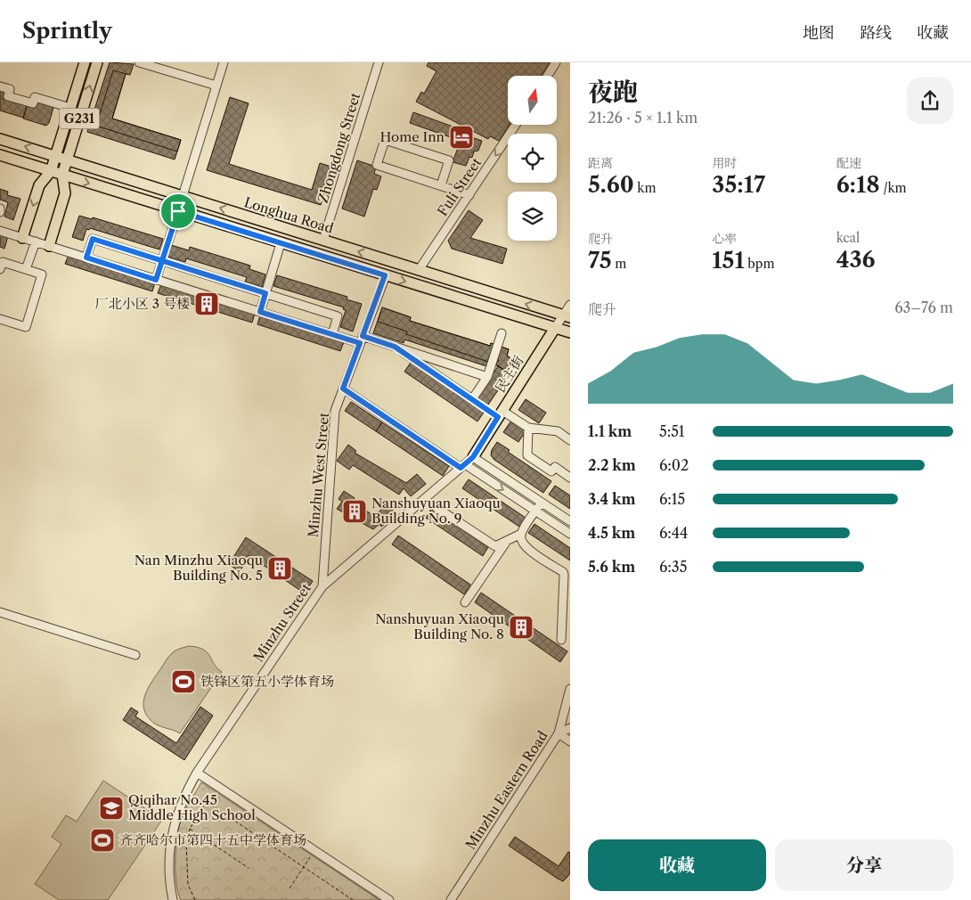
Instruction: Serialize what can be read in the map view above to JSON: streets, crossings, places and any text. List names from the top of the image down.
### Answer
{
  "streets": {
    "main road": ["G231", "Longhua Road", "民主街"],
    "street": [
      "Zhongdong Street",
      "Fuli Street",
      "Minzhu West Street",
      "Minzhu Street",
      "Minzhu Eastern Road"
    ]
  },
  "crossings": [
    ["G231", "Longhua Road"],
    ["Zhongdong Street", "Longhua Road"],
    ["Fuli Street", "Longhua Road"],
    ["民主街", "Minzhu Street"],
    ["Minzhu West Street", "Minzhu Street"]
  ],
  "one_way": ["Fuli Street"],
  "places": {
    "hotel": ["Home Inn"],
    "building": [
      "厂北小区 3 号楼",
      "Nanshuyuan Xiaoqu Building No. 9",
      "Nan Minzhu Xiaoqu Building No. 5",
      "Nanshuyuan Xiaoqu Building No. 8"
    ],
    "sports": ["铁锋区第五小学体育场", "齐齐哈尔市第四十五中学体育场"],
    "school or university": ["Qiqihar No.45 Middle High School"]
  },
  "north": "top",
  "page": {
    "header": "Sprintly",
    "nav": ["地图", "路线", "收藏"],
    "heading": ["夜跑", "21:26 · 5 × 1.1 km"],
    "stats": [
      ["距离", "5.60 km"],
      ["用时", "35:17"],
      ["配速", "6:18 /km"],
      ["爬升", "75 m"],
      ["心率", "151 bpm"],
      ["kcal", "436"]
    ],
    "chart": ["爬升", "63–76 m"],
    "list": [
      {
        "name": "1.1 km",
        "note": "5:51"
      },
      {
        "name": "2.2 km",
        "note": "6:02"
      },
      {
        "name": "3.4 km",
        "note": "6:15"
      },
      {
        "name": "4.5 km",
        "note": "6:44"
      },
      {
        "name": "5.6 km",
        "note": "6:35"
      }
    ],
    "buttons": ["收藏", "分享"]
  }
}
